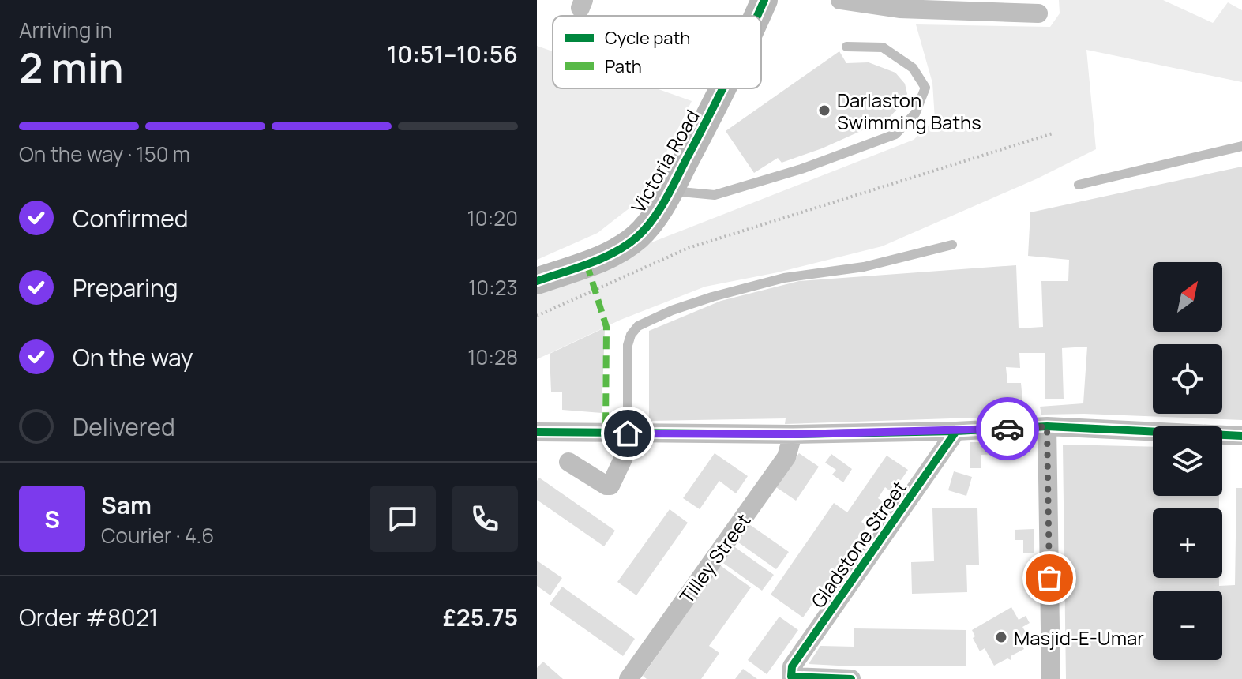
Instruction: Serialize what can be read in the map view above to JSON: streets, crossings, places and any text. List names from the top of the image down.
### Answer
{
  "streets": {
    "street": ["Victoria Road", "Gladstone Street", "Tilley Street"]
  },
  "places": ["Darlaston Swimming Baths", "Masjid-E-Umar"],
  "legend": ["Cycle path", "Path"],
  "north": "top right",
  "page": {
    "heading": ["2 min", "Arriving in", "10:51–10:56"],
    "panel": [
      "Sam",
      "Courier · 4.6",
      "Order #8021",
      "£25.75"
    ],
    "bar": "On the way · 150 m",
    "list": [
      ["Confirmed", "10:20"],
      ["Preparing", "10:23"],
      ["On the way", "10:28"],
      "Delivered"
    ],
    "map_buttons": ["+", "−"],
    "round": "S"
  }
}
